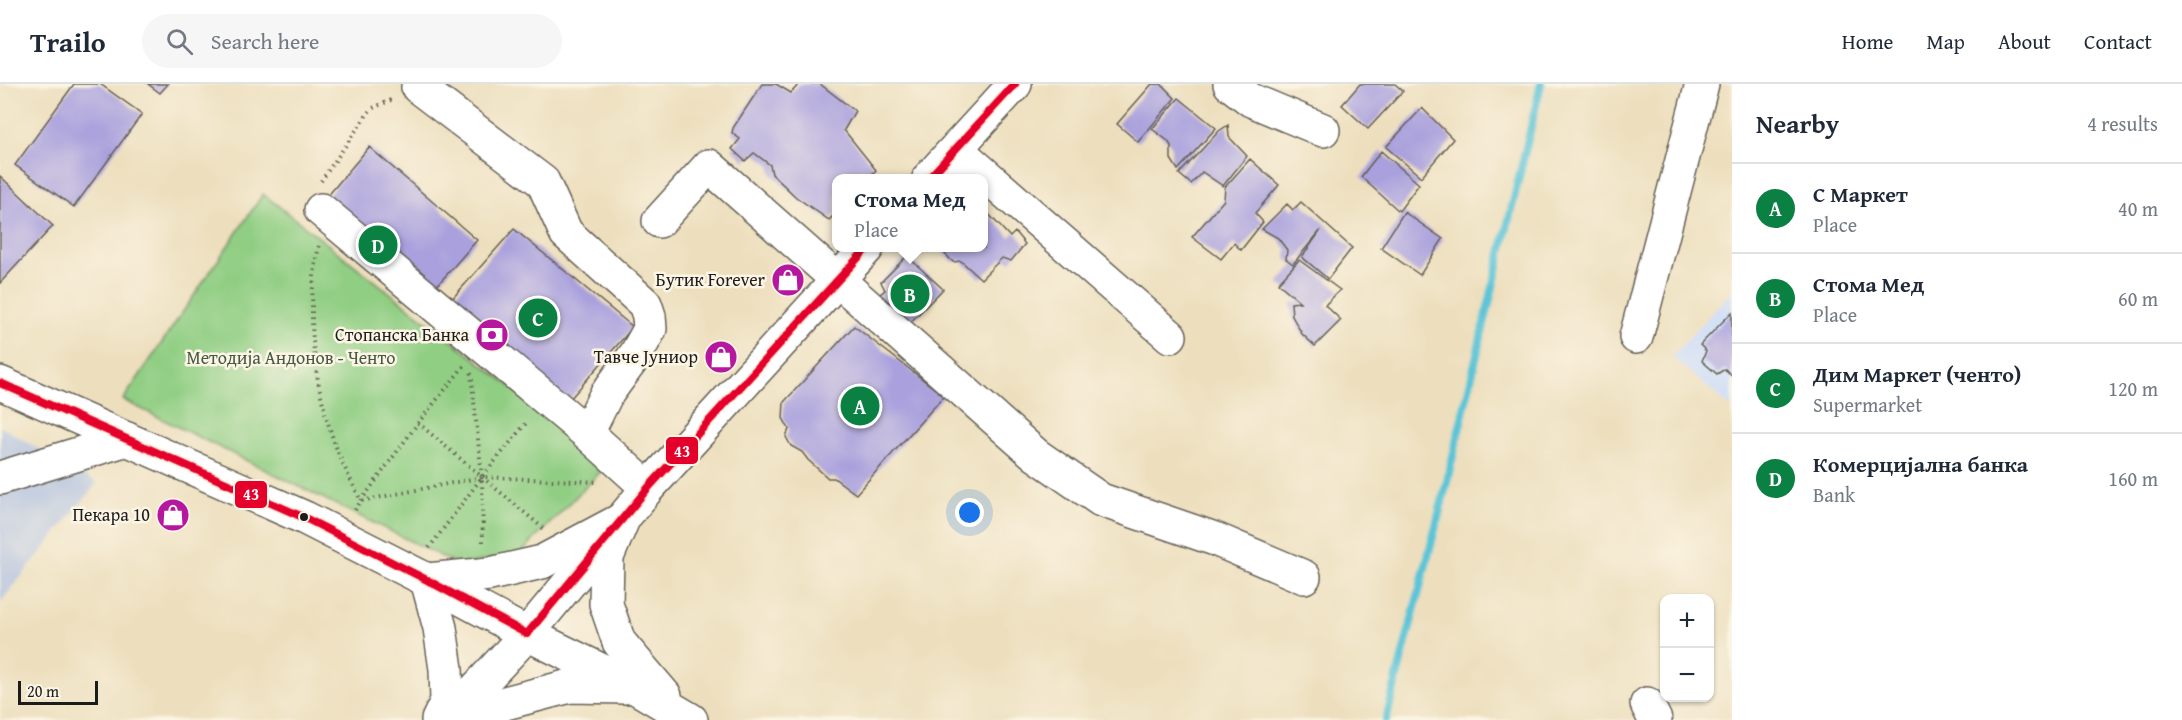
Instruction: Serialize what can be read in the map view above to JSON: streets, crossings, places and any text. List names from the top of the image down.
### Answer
{
  "parks": ["Методија Андонов - Ченто"],
  "places": {
    "shop": ["Бутик Forever", "Тавче Јуниор", "Пекара 10"],
    "bank": ["Стопанска Банка"]
  },
  "lines": ["transit line 43"],
  "scale_bar": "20 m",
  "page": {
    "header": "Trailo",
    "search": "Search here",
    "nav": [
      "Home",
      "Map",
      "About",
      "Contact"
    ],
    "heading": ["Nearby", "4 results"],
    "list": [
      {
        "mark": "A",
        "name": "С Маркет",
        "note": "Place",
        "value": "40 m"
      },
      {
        "mark": "B",
        "name": "Стома Мед",
        "note": "Place",
        "value": "60 m"
      },
      {
        "mark": "C",
        "name": "Дим Маркет (ченто)",
        "note": "Supermarket",
        "value": "120 m"
      },
      {
        "mark": "D",
        "name": "Комерцијална банка",
        "note": "Bank",
        "value": "160 m"
      }
    ],
    "popup": ["Стома Мед", "Place"],
    "pins": [
      "D",
      "B",
      "C",
      "A"
    ],
    "map_buttons": ["+", "−"],
    "scale": "20 m"
  }
}
